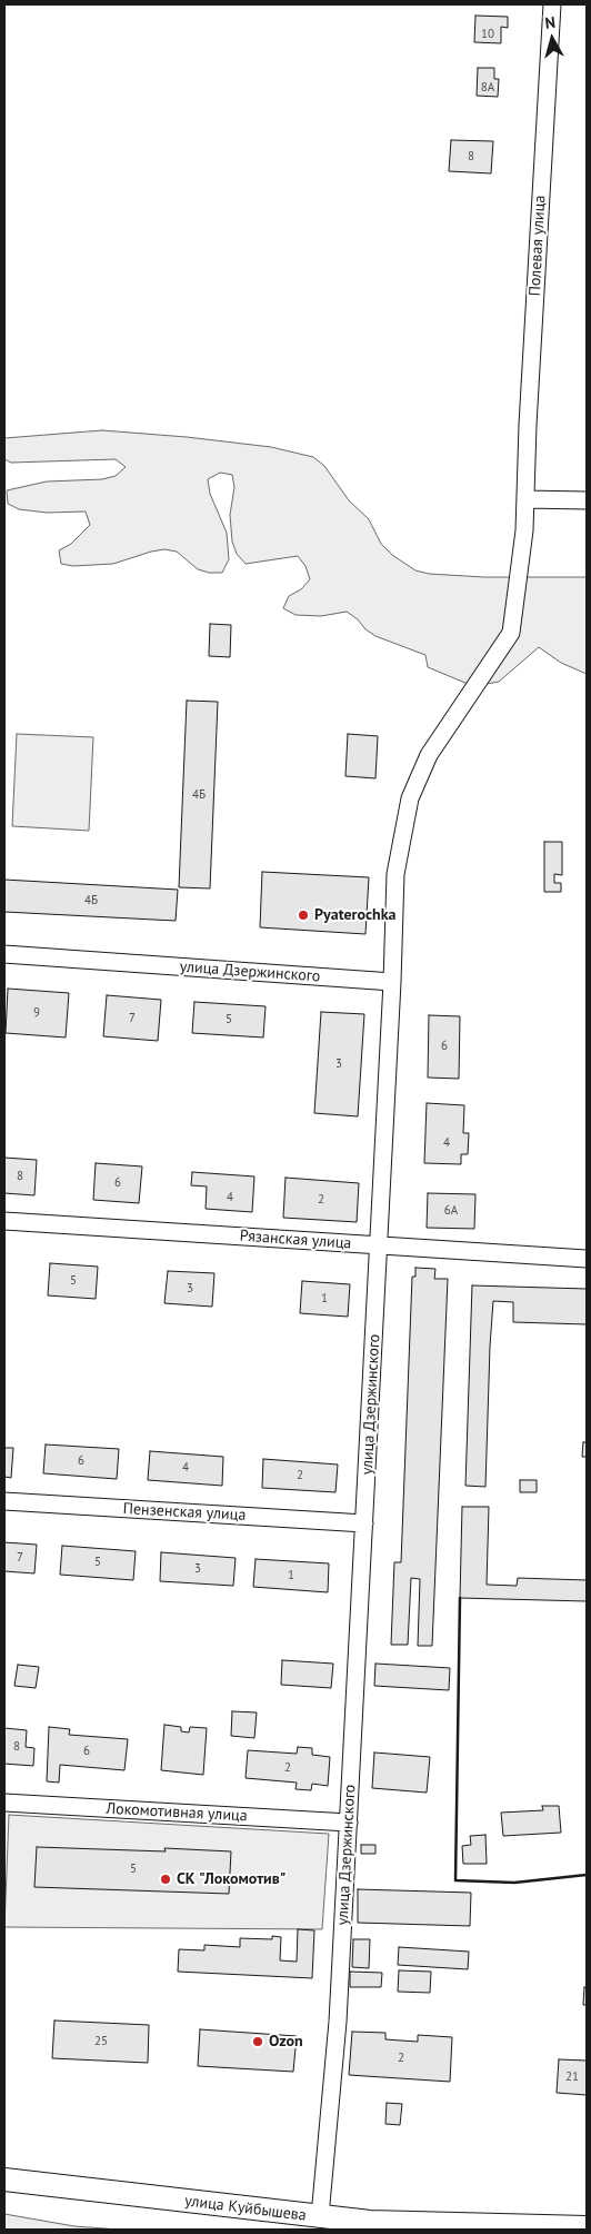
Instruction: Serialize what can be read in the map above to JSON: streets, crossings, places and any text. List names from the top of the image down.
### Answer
{
  "streets": {
    "street": [
      "Полевая улица",
      "улица Дзержинского",
      "Рязанская улица",
      "Пензенская улица",
      "Локомотивная улица",
      "улица Куйбышева"
    ]
  },
  "crossings": [
    ["Полевая улица", "улица Дзержинского"],
    ["улица Дзержинского", "Рязанская улица"],
    ["улица Дзержинского", "Пензенская улица"],
    ["улица Дзержинского", "Локомотивная улица"],
    ["улица Дзержинского", "улица Куйбышева"]
  ],
  "places": ["Pyaterochka", "СК \"Локомотив\"", "Ozon"],
  "house_numbers": [
    "10",
    "8А",
    "8",
    "4Б",
    "4Б",
    "9",
    "7",
    "5",
    "6",
    "3",
    "4",
    "8",
    "6",
    "4",
    "2",
    "6А",
    "5",
    "3",
    "1",
    "6",
    "4",
    "2",
    "7",
    "5",
    "3",
    "1",
    "8",
    "6",
    "2",
    "5",
    "25",
    "2",
    "21"
  ],
  "north": "top"
}
